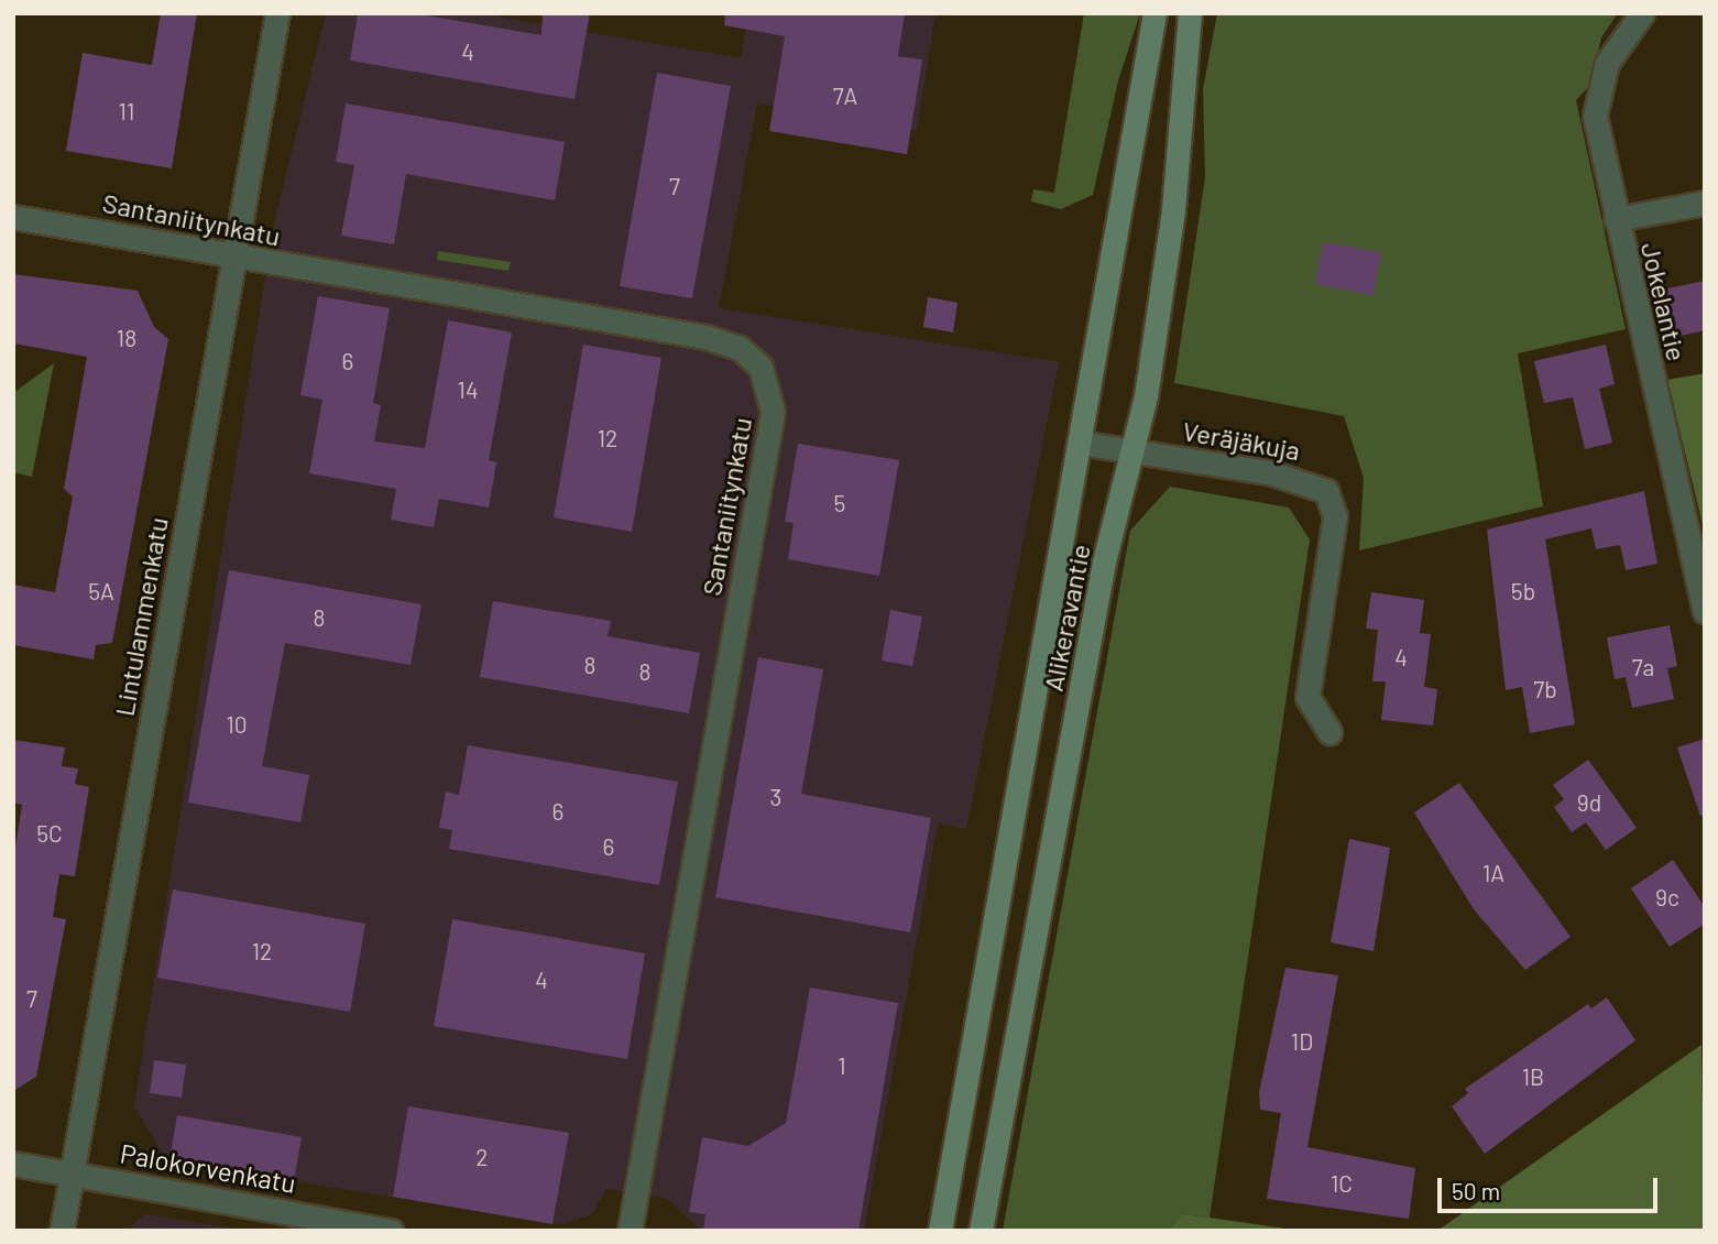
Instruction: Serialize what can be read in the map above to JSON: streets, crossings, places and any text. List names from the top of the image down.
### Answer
{
  "streets": {
    "main road": ["Alikeravantie"],
    "street": [
      "Santaniitynkatu",
      "Jokelantie",
      "Veräjäkuja",
      "Lintulammenkatu",
      "Palokorvenkatu"
    ]
  },
  "crossings": [
    ["Santaniitynkatu", "Lintulammenkatu"],
    ["Veräjäkuja", "Alikeravantie"],
    ["Lintulammenkatu", "Palokorvenkatu"]
  ],
  "house_numbers": [
    "4",
    "7A",
    "11",
    "7",
    "18",
    "6",
    "14",
    "12",
    "5",
    "5A",
    "5b",
    "8",
    "4",
    "8",
    "7a",
    "8",
    "7b",
    "10",
    "3",
    "9d",
    "6",
    "5C",
    "6",
    "1A",
    "9c",
    "12",
    "4",
    "7",
    "1D",
    "1",
    "1B",
    "2",
    "1C"
  ],
  "scale_bar": "50 m"
}
